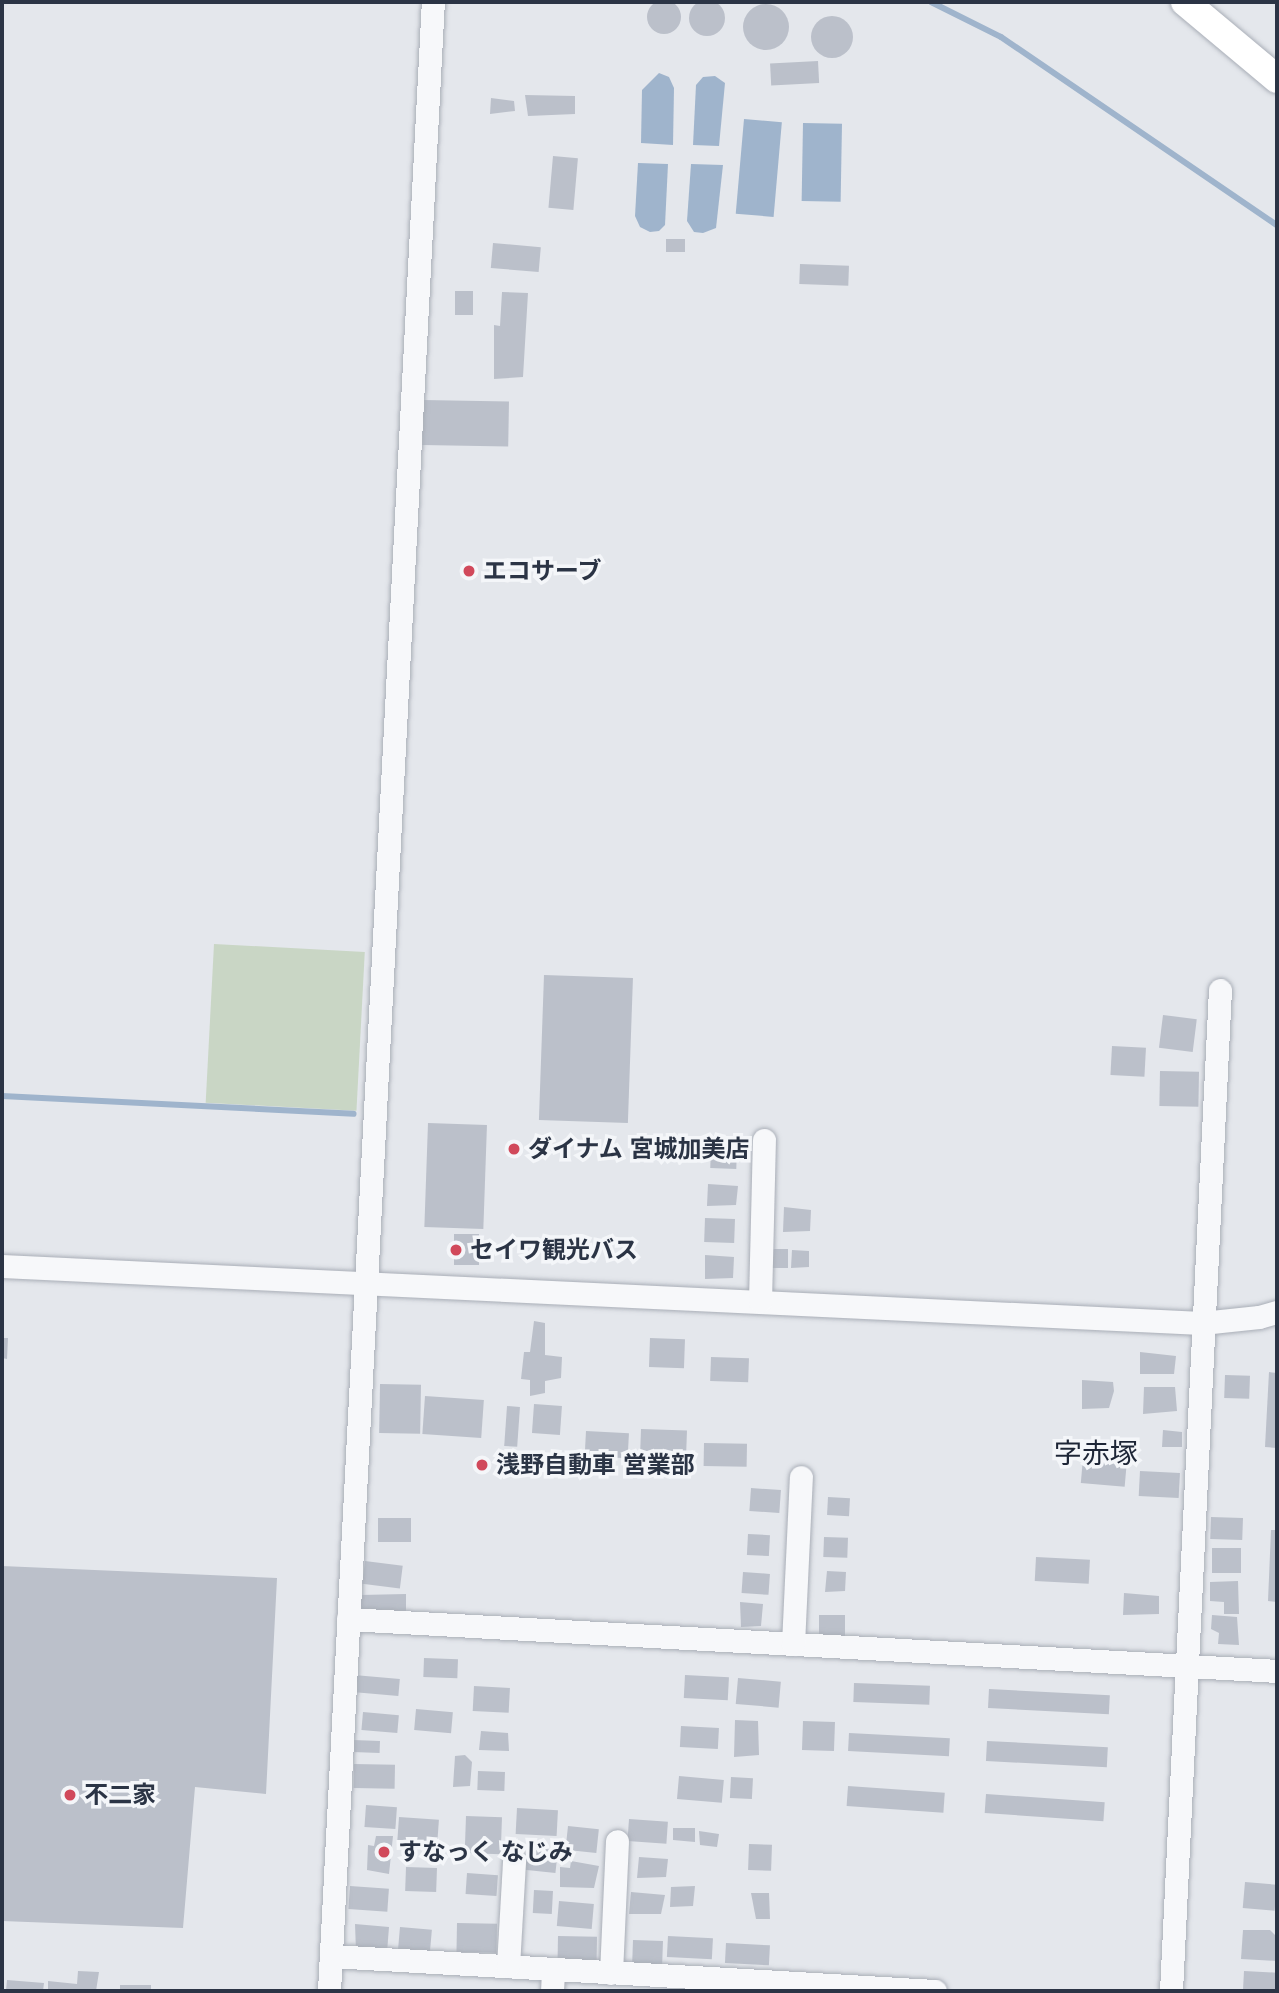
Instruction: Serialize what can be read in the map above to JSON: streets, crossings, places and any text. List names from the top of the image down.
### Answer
{
  "districts": ["字赤塚"],
  "places": [
    "エコサーブ",
    "ダイナム 宮城加美店",
    "セイワ観光バス",
    "浅野自動車 営業部",
    "不二家",
    "すなっく なじみ"
  ]
}
